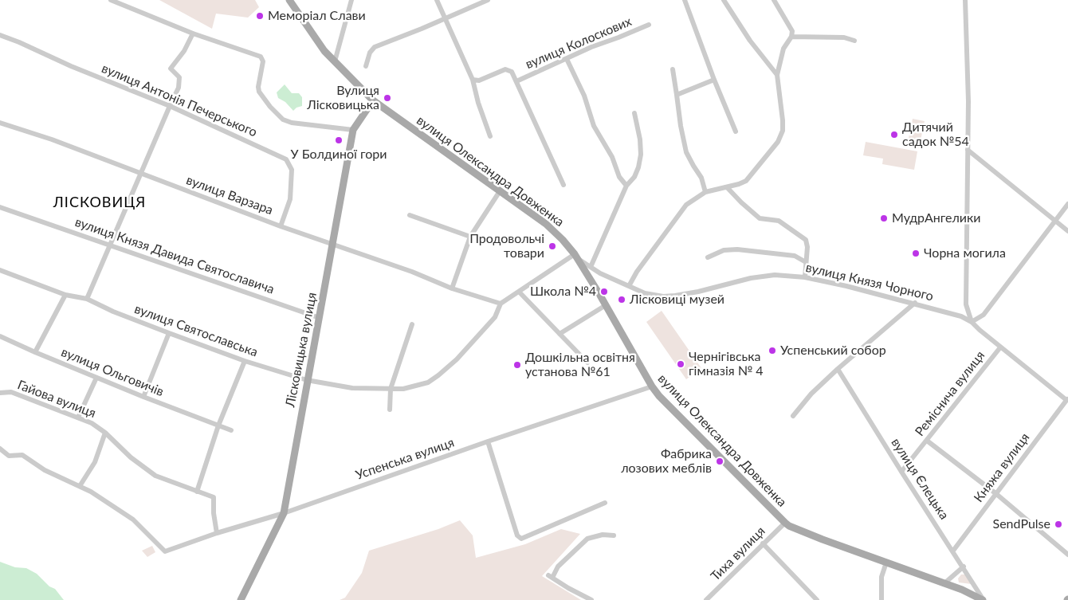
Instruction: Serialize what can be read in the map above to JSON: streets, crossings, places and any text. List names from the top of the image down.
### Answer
{
  "streets": {
    "main road": ["вулиця Олександра Довженка", "Лісковицька вулиця"],
    "street": [
      "вулиця Колоскових",
      "вулиця Антонія Печерського",
      "вулиця Варзара",
      "вулиця Князя Давида Святославича",
      "вулиця Князя Чорного",
      "вулиця Святославська",
      "вулиця Ольговичів",
      "Реміснича вулиця",
      "Гайова вулиця",
      "Успенська вулиця",
      "Княжа вулиця",
      "вулиця Єлецька",
      "Тиха вулиця"
    ]
  },
  "crossings": [
    ["вулиця Антонія Печерського", "вулиця Варзара"],
    ["вулиця Олександра Довженка", "вулиця Князя Чорного"],
    ["вулиця Олександра Довженка", "вулиця Святославська"],
    ["вулиця Олександра Довженка", "Лісковицька вулиця"],
    ["вулиця Олександра Довженка", "Успенська вулиця"],
    ["вулиця Олександра Довженка", "вулиця Єлецька"],
    ["вулиця Олександра Довженка", "Тиха вулиця"],
    ["вулиця Варзара", "вулиця Святославська"],
    ["вулиця Варзара", "Лісковицька вулиця"],
    ["вулиця Князя Давида Святославича", "Лісковицька вулиця"],
    ["вулиця Князя Чорного", "вулиця Святославська"],
    ["вулиця Князя Чорного", "Реміснича вулиця"],
    ["вулиця Князя Чорного", "Княжа вулиця"],
    ["вулиця Святославська", "Лісковицька вулиця"],
    ["Лісковицька вулиця", "Успенська вулиця"],
    ["Реміснича вулиця", "вулиця Єлецька"],
    ["Гайова вулиця", "Успенська вулиця"],
    ["Княжа вулиця", "вулиця Єлецька"]
  ],
  "districts": ["ЛІСКОВИЦЯ"],
  "places": [
    "Меморіал Слави",
    "Вулиця Лісковицька",
    "Дитячий садок №54",
    "У Болдиної гори",
    "МудрАнгелики",
    "Продовольчі товари",
    "Чорна могила",
    "Школа №4",
    "Лісковиці музей",
    "Успенський собор",
    "Чернігівська гімназія № 4",
    "Дошкільна освітня установа №61",
    "Фабрика лозових меблів",
    "SendPulse"
  ]
}
